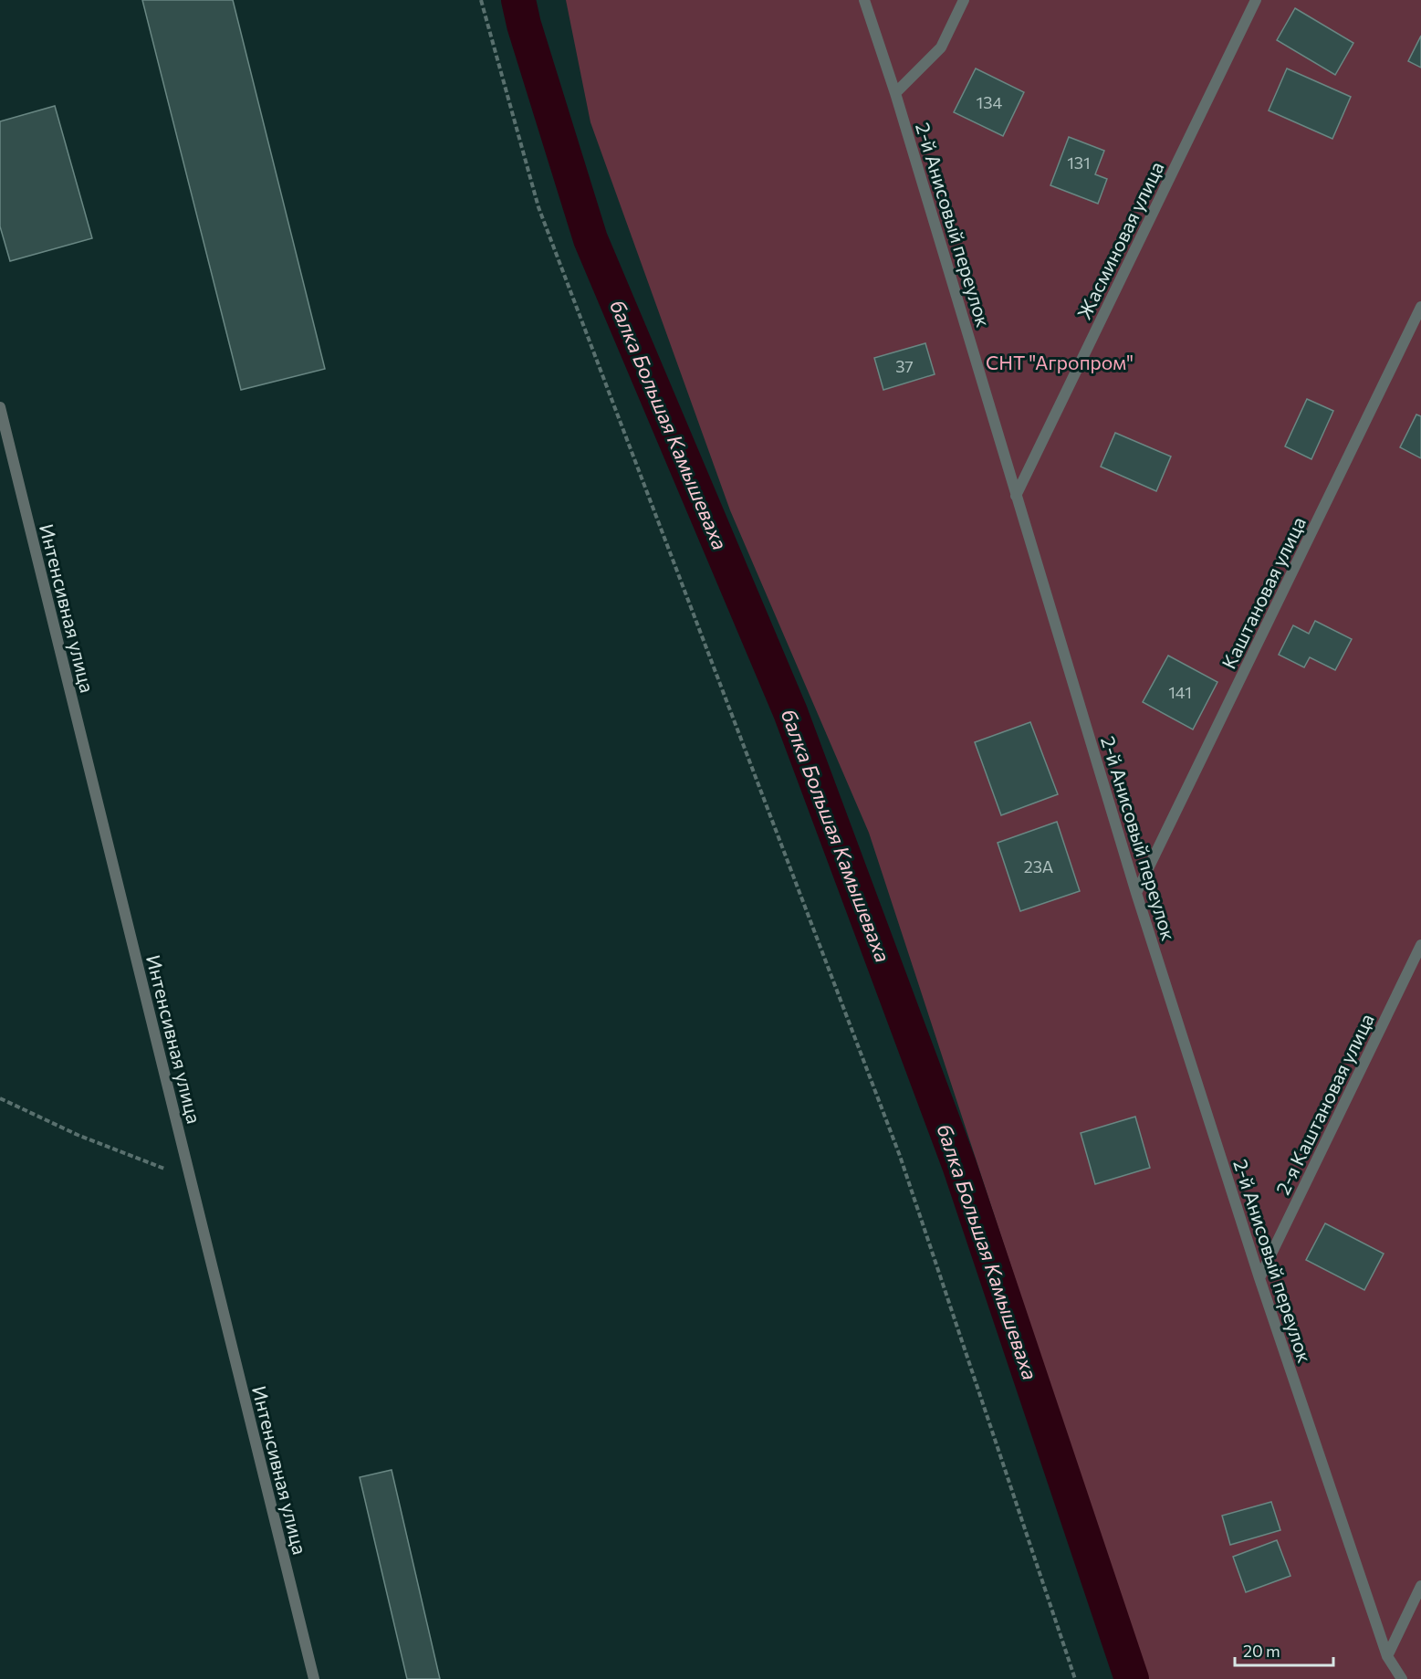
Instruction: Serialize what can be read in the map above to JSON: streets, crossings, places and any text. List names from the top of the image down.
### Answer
{
  "streets": {
    "lane": [
      "2-й Анисовый переулок",
      "Жасминовая улица",
      "Каштановая улица",
      "Интенсивная улица",
      "2-я Каштановая улица"
    ]
  },
  "crossings": [
    ["2-й Анисовый переулок", "Жасминовая улица"],
    ["2-й Анисовый переулок", "Каштановая улица"],
    ["2-й Анисовый переулок", "2-я Каштановая улица"]
  ],
  "water": ["балка Большая Камышеваха"],
  "parks": ["СНТ \"Агропром\""],
  "house_numbers": [
    "134",
    "131",
    "37",
    "141",
    "23А"
  ],
  "scale_bar": "20 m"
}
